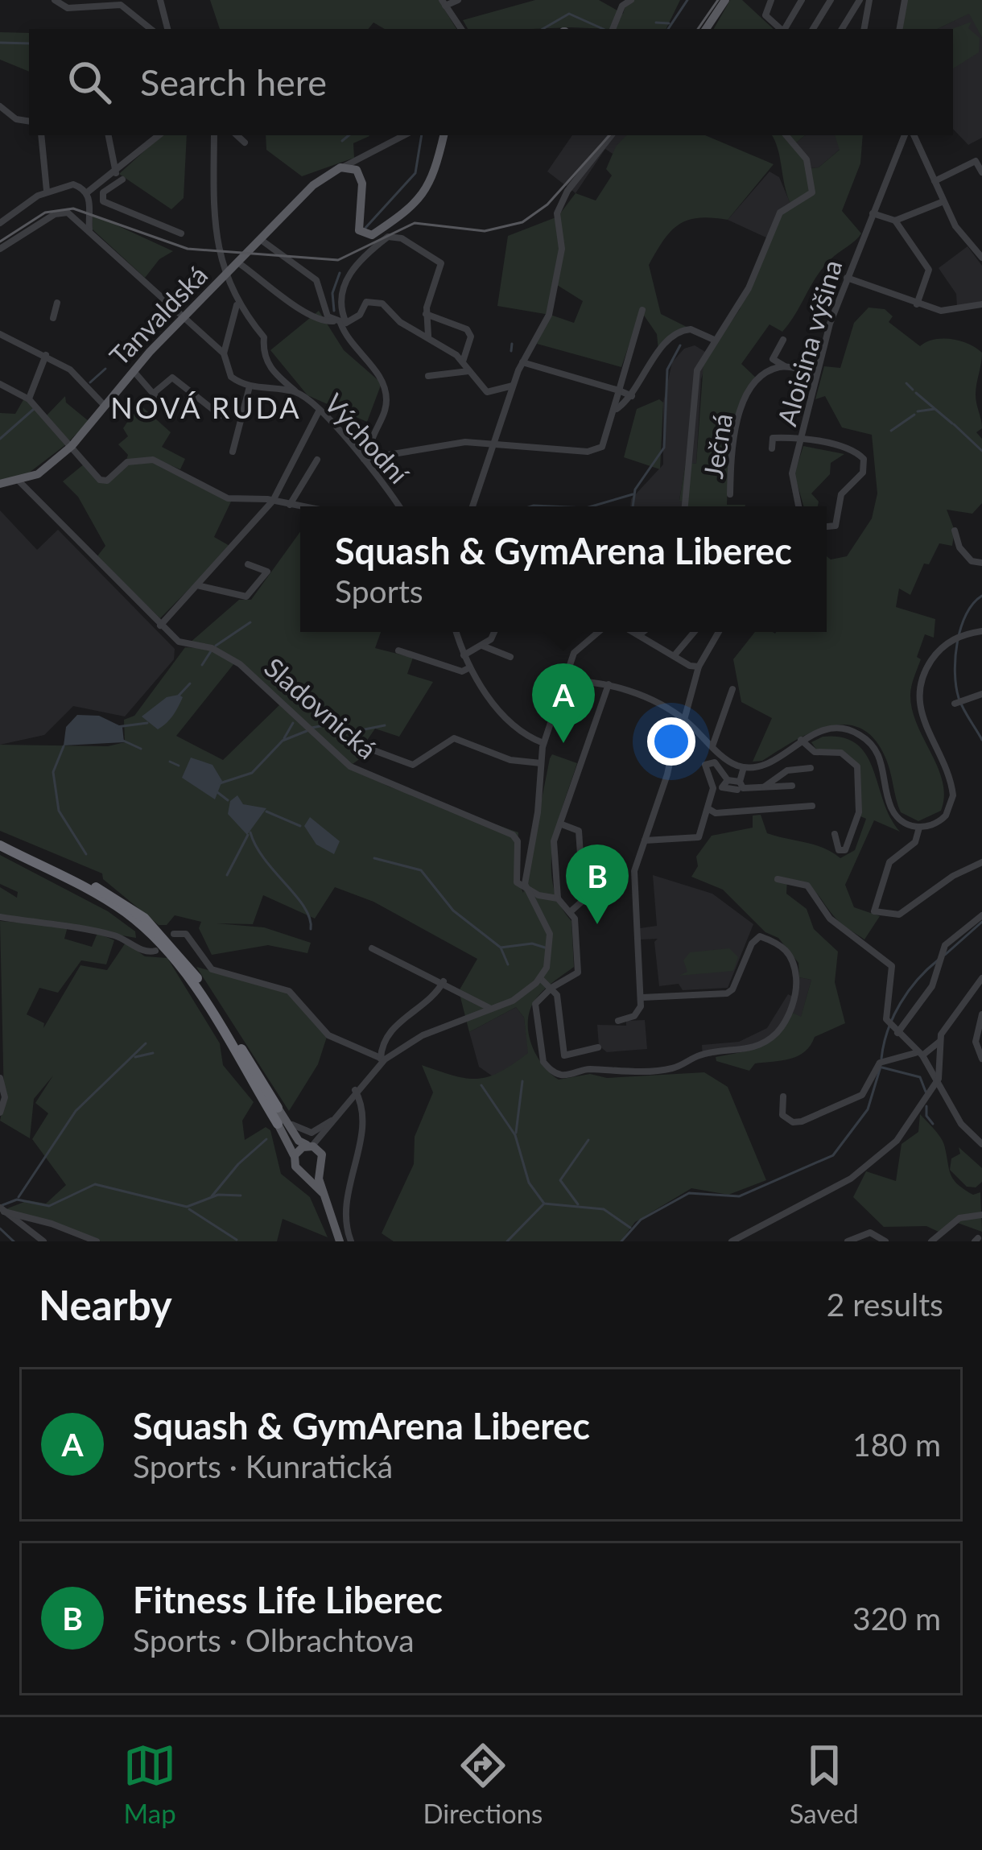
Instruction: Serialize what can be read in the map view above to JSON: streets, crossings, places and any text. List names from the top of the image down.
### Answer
{
  "streets": {
    "main road": ["Tanvaldská"],
    "street": [
      "Aloisina výšina",
      "Východní",
      "Ječná",
      "Sladovnická"
    ]
  },
  "crossings": [
    ["Tanvaldská", "Východní"],
    ["Tanvaldská", "Sladovnická"]
  ],
  "districts": ["NOVÁ RUDA"],
  "page": {
    "search": "Search here",
    "popup": ["Squash & GymArena Liberec", "Sports"],
    "pins": ["A", "B"],
    "heading": ["Nearby", "2 results"],
    "list": [
      {
        "mark": "A",
        "name": "Squash & GymArena Liberec",
        "note": "Sports · Kunratická",
        "value": "180 m"
      },
      {
        "mark": "B",
        "name": "Fitness Life Liberec",
        "note": "Sports · Olbrachtova",
        "value": "320 m"
      }
    ],
    "nav": ["Map", "Directions", "Saved"]
  }
}
